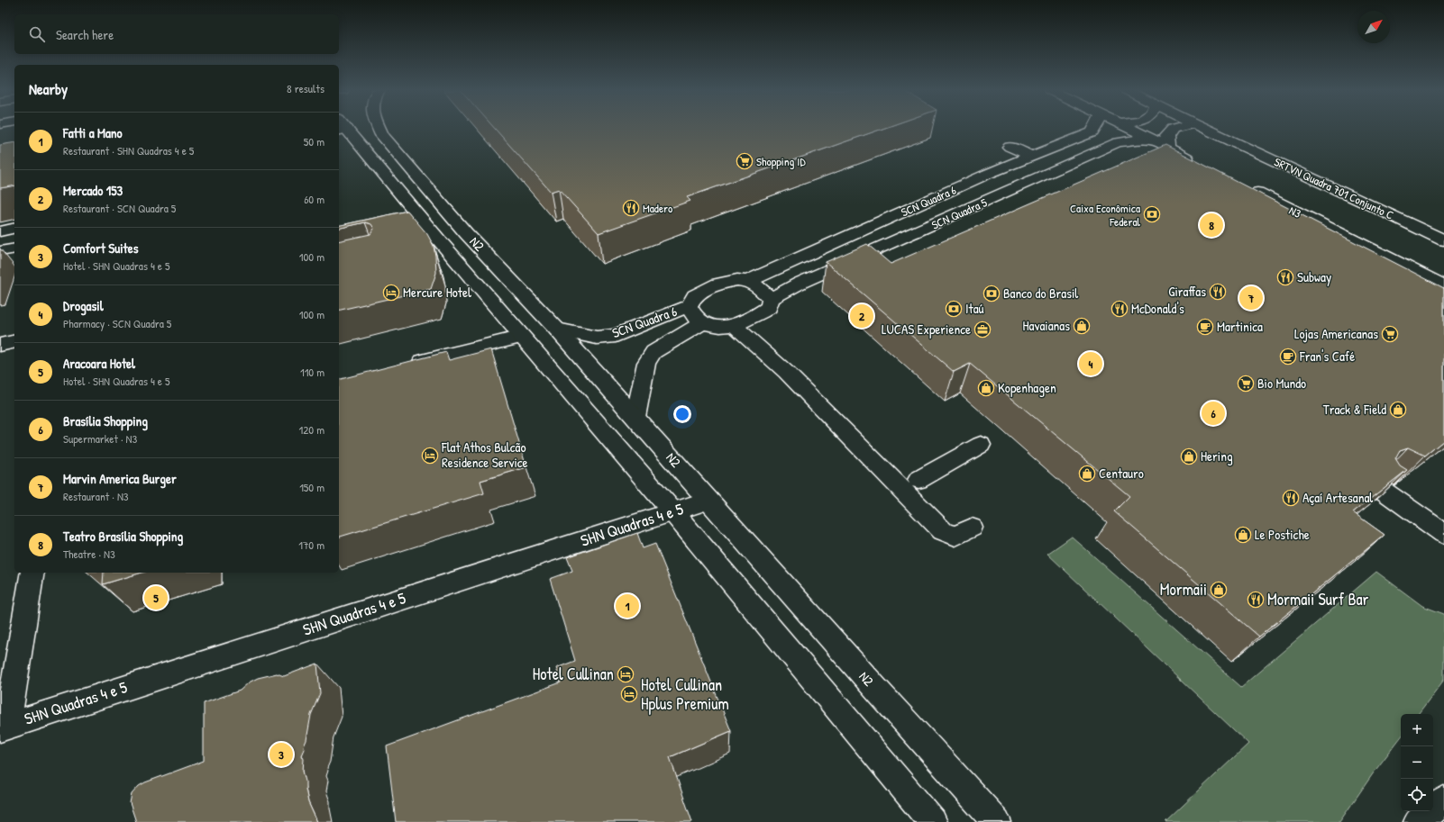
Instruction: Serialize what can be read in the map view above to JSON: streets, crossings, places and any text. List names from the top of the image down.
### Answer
{
  "streets": {
    "street": [
      "SRTVN Quadra 701 Conjunto C",
      "SCN Quadra 6",
      "N3",
      "SCN Quadra 5",
      "N2",
      "SHN Quadras 4 e 5"
    ]
  },
  "crossings": [
    ["SCN Quadra 6", "N2"],
    ["N2", "SHN Quadras 4 e 5"]
  ],
  "places": {
    "supermarket": ["Shopping ID", "Lojas Americanas", "Bio Mundo"],
    "restaurant": [
      "Madero",
      "Subway",
      "Giraffas",
      "McDonald's",
      "Açaí Artesanal",
      "Mormaii Surf Bar"
    ],
    "bank": ["Caixa Econômica Federal", "Banco do Brasil", "Itaú"],
    "hotel": [
      "Mercure Hotel",
      "Flat Athos Bulcão Residence Service",
      "Hotel Cullinan",
      "Hotel Cullinan Hplus Premium"
    ],
    "shop": [
      "Havaianas",
      "Kopenhagen",
      "Track & Field",
      "Hering",
      "Centauro",
      "Le Postiche",
      "Mormaii"
    ],
    "cafe": ["Martinica", "Fran's Café"],
    "office": ["LUCAS Experience"]
  },
  "north": "top right",
  "page": {
    "search": "Search here",
    "heading": ["Nearby", "8 results"],
    "list": [
      {
        "mark": "1",
        "name": "Fatti a Mano",
        "note": "Restaurant · SHN Quadras 4 e 5",
        "value": "50 m"
      },
      {
        "mark": "2",
        "name": "Mercado 153",
        "note": "Restaurant · SCN Quadra 5",
        "value": "60 m"
      },
      {
        "mark": "3",
        "name": "Comfort Suites",
        "note": "Hotel · SHN Quadras 4 e 5",
        "value": "100 m"
      },
      {
        "mark": "4",
        "name": "Drogasil",
        "note": "Pharmacy · SCN Quadra 5",
        "value": "100 m"
      },
      {
        "mark": "5",
        "name": "Aracoara Hotel",
        "note": "Hotel · SHN Quadras 4 e 5",
        "value": "110 m"
      },
      {
        "mark": "6",
        "name": "Brasília Shopping",
        "note": "Supermarket · N3",
        "value": "120 m"
      },
      {
        "mark": "7",
        "name": "Marvin America Burger",
        "note": "Restaurant · N3",
        "value": "150 m"
      },
      {
        "mark": "8",
        "name": "Teatro Brasília Shopping",
        "note": "Theatre · N3",
        "value": "170 m"
      }
    ],
    "pins": [
      "8",
      "7",
      "2",
      "4",
      "6",
      "5",
      "1",
      "3"
    ],
    "map_buttons": ["+", "−"]
  }
}
